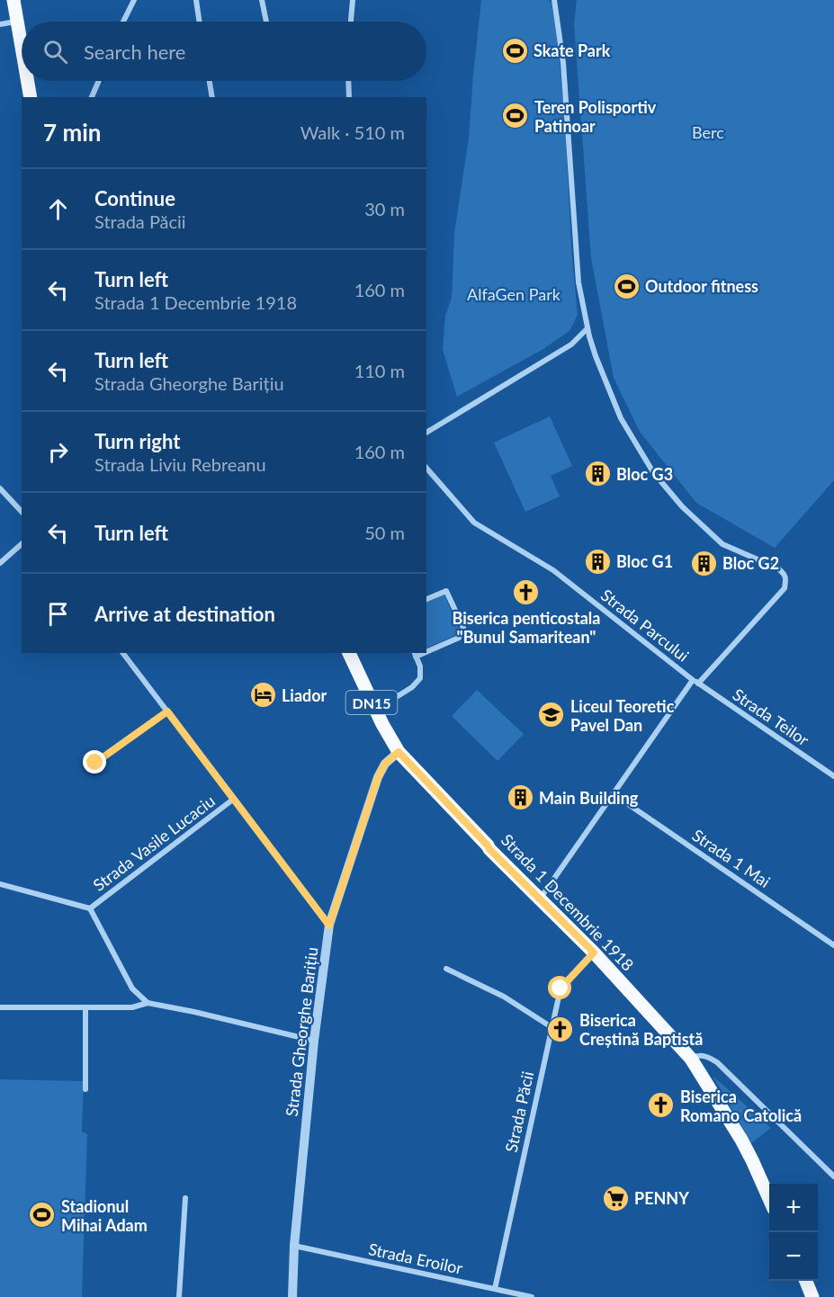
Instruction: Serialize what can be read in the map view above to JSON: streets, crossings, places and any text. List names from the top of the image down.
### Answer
{
  "streets": {
    "main road": ["DN15", "Strada 1 Decembrie 1918"],
    "street": [
      "Strada Parcului",
      "Strada Teilor",
      "Strada Vasile Lucaciu",
      "Strada 1 Mai",
      "Strada Gheorghe Barițiu",
      "Strada Păcii",
      "Strada Eroilor"
    ]
  },
  "crossings": [
    ["Strada Parcului", "Strada Teilor"],
    ["Strada Parcului", "Strada 1 Mai"],
    ["Strada Parcului", "Strada 1 Decembrie 1918"],
    ["Strada 1 Decembrie 1918", "Strada Gheorghe Barițiu"],
    ["Strada 1 Decembrie 1918", "Strada Păcii"],
    ["Strada Gheorghe Barițiu", "Strada Eroilor"],
    ["Strada Păcii", "Strada Eroilor"]
  ],
  "parks": ["Berc", "AlfaGen Park"],
  "places": {
    "sports": [
      "Skate Park",
      "Teren Polisportiv Patinoar",
      "Outdoor fitness",
      "Stadionul Mihai Adam"
    ],
    "building": [
      "Bloc G3",
      "Bloc G1",
      "Bloc G2",
      "Main Building"
    ],
    "church": ["Biserica penticostala \"Bunul Samaritean\"", "Biserica Creștină Baptistă", "Biserica Romano Catolică"],
    "hotel": ["Liador"],
    "school or university": ["Liceul Teoretic Pavel Dan"],
    "supermarket": ["PENNY"]
  },
  "page": {
    "search": "Search here",
    "heading": ["7 min", "Walk · 510 m"],
    "list": [
      ["Continue", "Strada Păcii", "30 m"],
      ["Turn left", "Strada 1 Decembrie 1918", "160 m"],
      ["Turn left", "Strada Gheorghe Barițiu", "110 m"],
      ["Turn right", "Strada Liviu Rebreanu", "160 m"],
      ["Turn left", "50 m"],
      "Arrive at destination"
    ],
    "map_buttons": ["+", "−"]
  }
}
